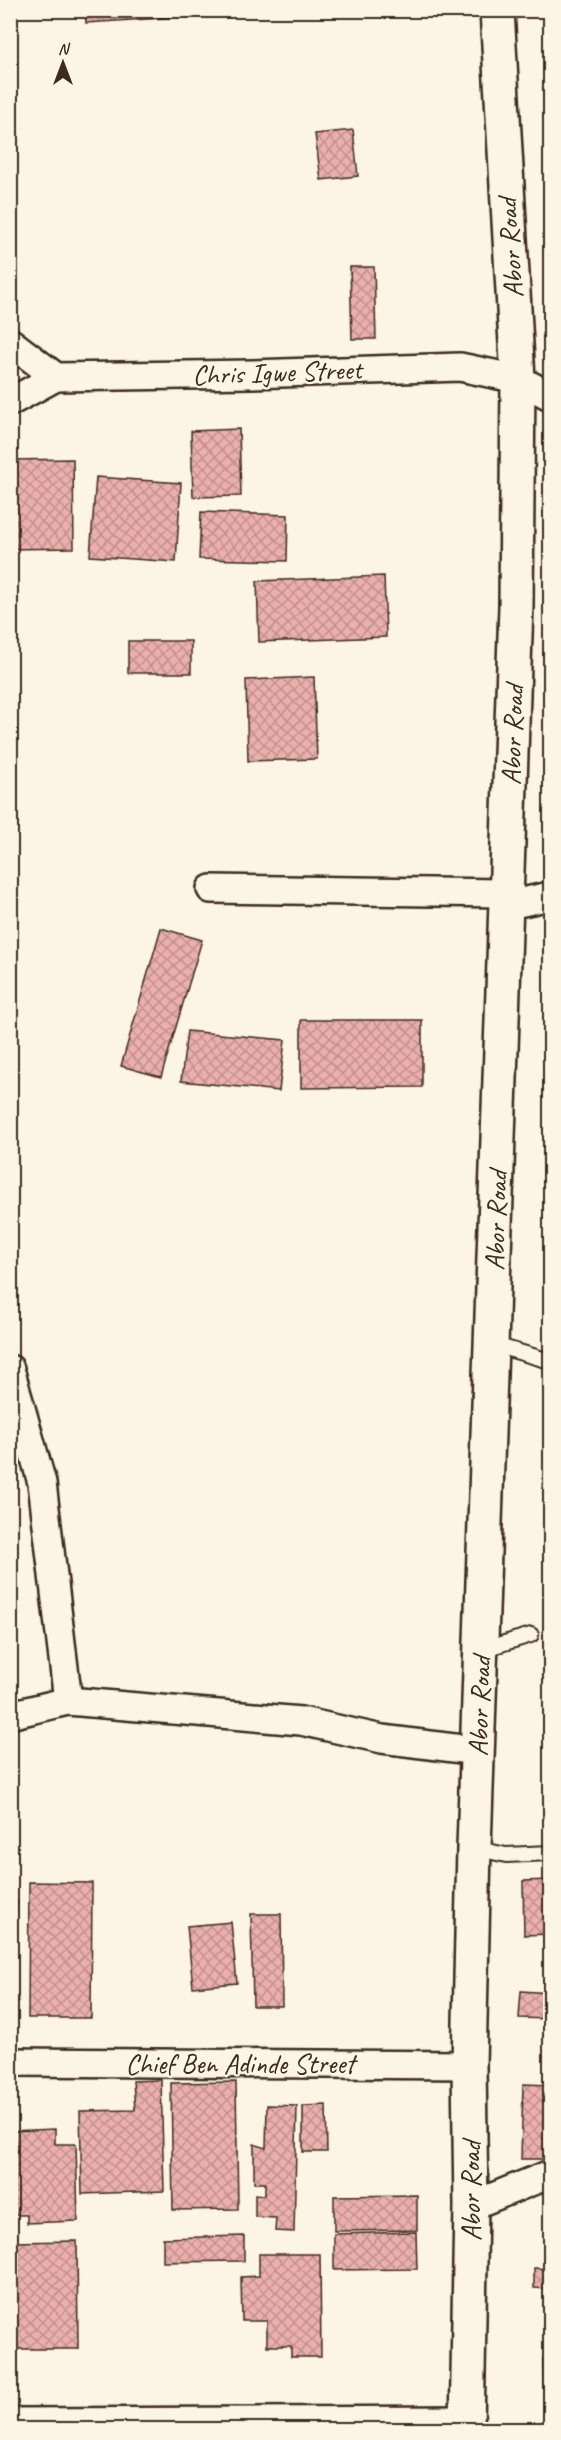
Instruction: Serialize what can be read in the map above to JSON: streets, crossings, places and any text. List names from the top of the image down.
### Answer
{
  "streets": {
    "street": ["Abor Road", "Chris Igwe Street", "Chief Ben Adinde Street"]
  },
  "crossings": [
    ["Abor Road", "Chris Igwe Street"],
    ["Abor Road", "Chief Ben Adinde Street"]
  ],
  "north": "top"
}
